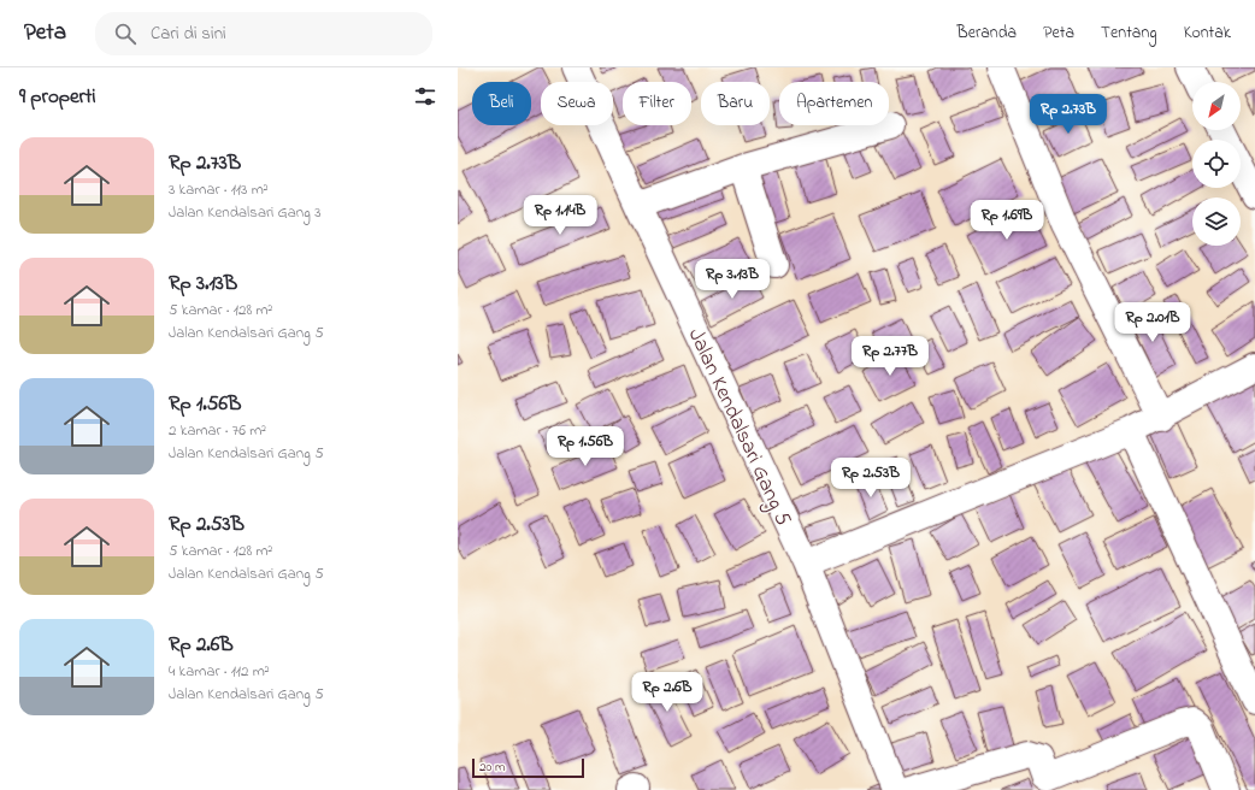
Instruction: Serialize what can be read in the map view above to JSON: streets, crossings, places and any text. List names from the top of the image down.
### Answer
{
  "streets": {
    "street": ["Jalan Kendalsari Gang 5"]
  },
  "scale_bar": "20 m",
  "north": "bottom left",
  "page": {
    "header": "Peta",
    "search": "Cari di sini",
    "nav": [
      "Beranda",
      "Peta",
      "Tentang",
      "Kontak"
    ],
    "heading": "9 properti",
    "chip": [
      "Beli",
      "Sewa",
      "Filter",
      "Baru",
      "Apartemen"
    ],
    "price": [
      "Rp 2.73B",
      "Rp 1.14B",
      "Rp 1.69B",
      "Rp 3.13B",
      "Rp 2.01B",
      "Rp 2.77B",
      "Rp 1.56B",
      "Rp 2.53B",
      "Rp 2.6B"
    ],
    "list": [
      {
        "name": "Rp 2.73B",
        "note": "3 kamar · 113 m² · Jalan Kendalsari Gang 3"
      },
      {
        "name": "Rp 3.13B",
        "note": "5 kamar · 128 m² · Jalan Kendalsari Gang 5"
      },
      {
        "name": "Rp 1.56B",
        "note": "2 kamar · 76 m² · Jalan Kendalsari Gang 5"
      },
      {
        "name": "Rp 2.53B",
        "note": "5 kamar · 128 m² · Jalan Kendalsari Gang 5"
      },
      {
        "name": "Rp 2.6B",
        "note": "4 kamar · 112 m² · Jalan Kendalsari Gang 5"
      }
    ],
    "scale": "20 m"
  }
}
